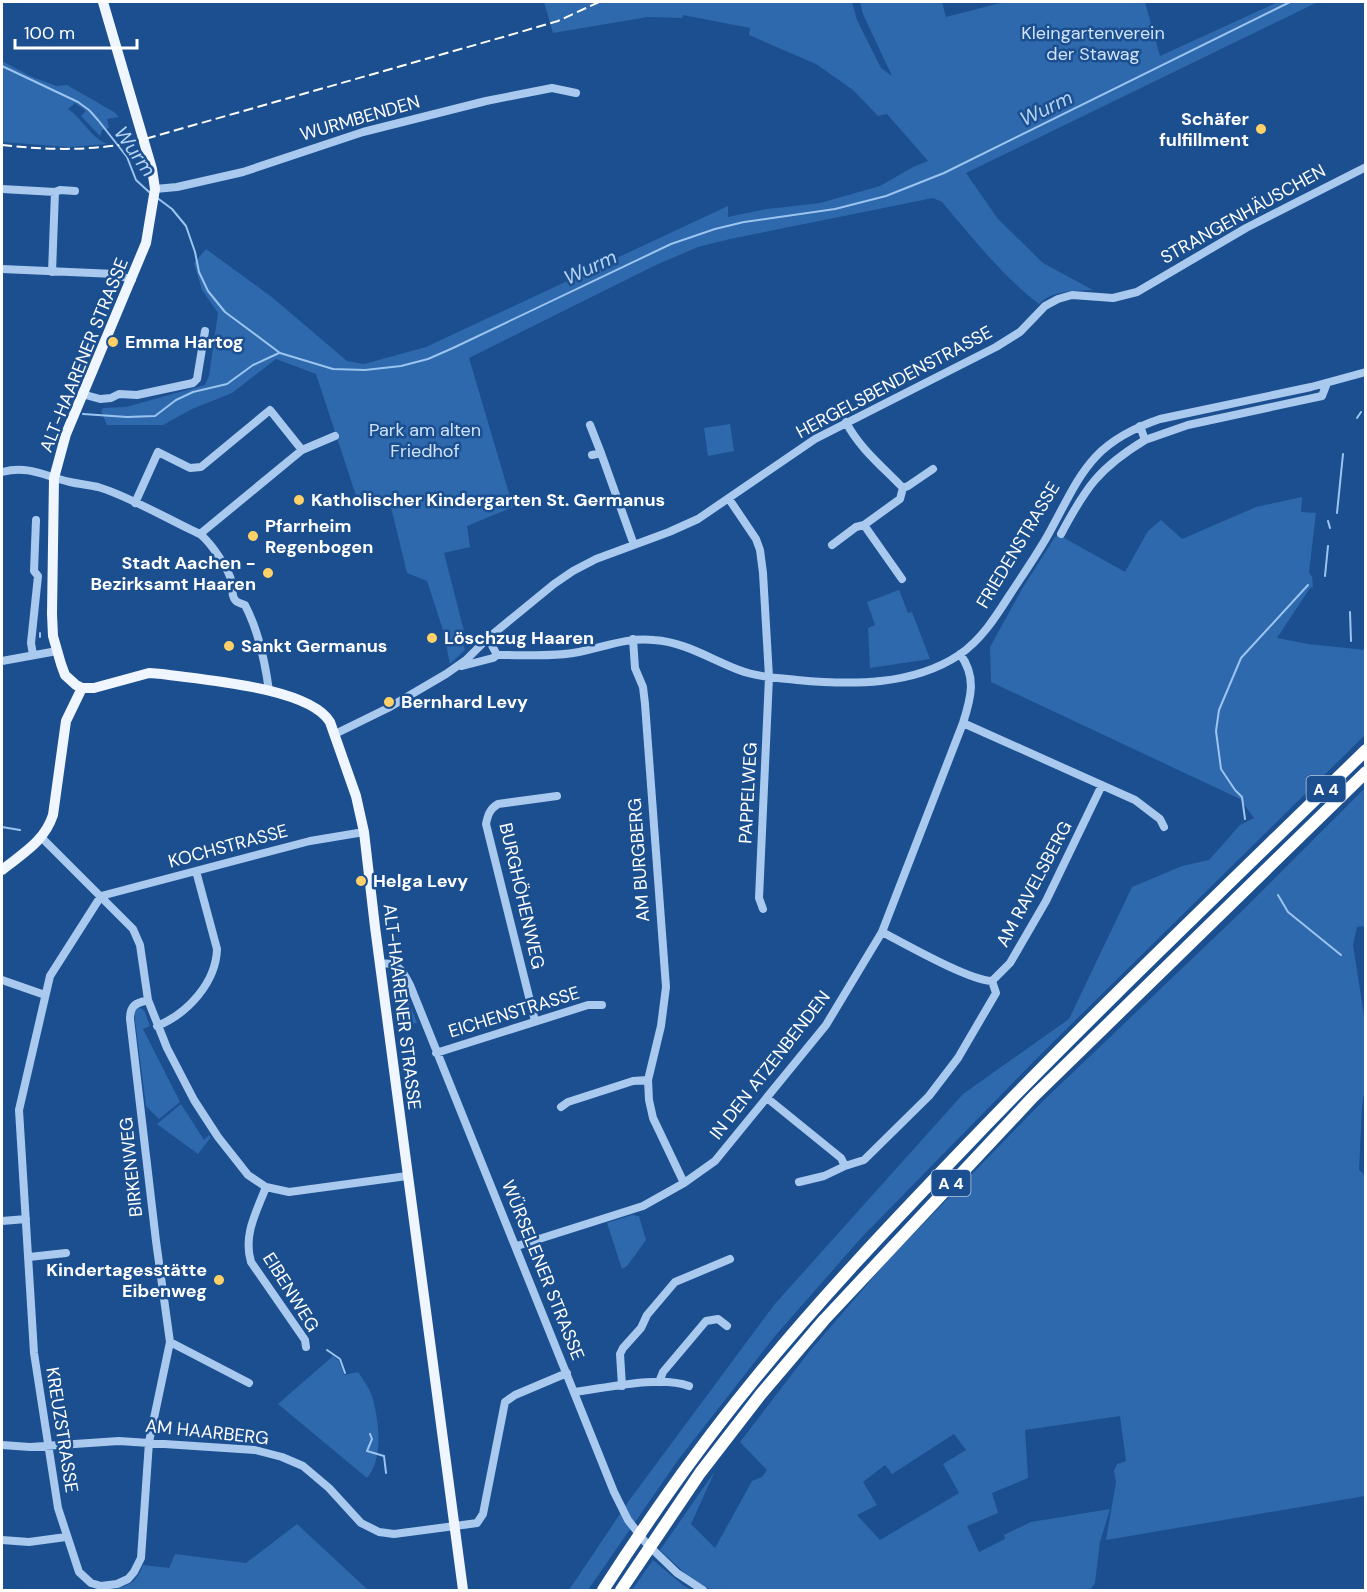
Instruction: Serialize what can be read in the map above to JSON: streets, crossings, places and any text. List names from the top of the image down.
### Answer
{
  "streets": {
    "highway": ["A 4"],
    "main road": ["ALT-HAARENER STRASSE"],
    "street": [
      "WURMBENDEN",
      "STRANGENHÄUSCHEN",
      "HERGELSBENDENSTRASSE",
      "FRIEDENSTRASSE",
      "PAPPELWEG",
      "KOCHSTRASSE",
      "AM BURGBERG",
      "AM RAVELSBERG",
      "BURGHÖHENWEG",
      "EICHENSTRASSE",
      "IN DEN ATZENBENDEN",
      "BIRKENWEG",
      "WÜRSELENER STRASSE",
      "EIBENWEG",
      "KREUZSTRASSE",
      "AM HAARBERG"
    ]
  },
  "crossings": [
    ["WURMBENDEN", "ALT-HAARENER STRASSE"],
    ["STRANGENHÄUSCHEN", "HERGELSBENDENSTRASSE"],
    ["ALT-HAARENER STRASSE", "FRIEDENSTRASSE"],
    ["ALT-HAARENER STRASSE", "KOCHSTRASSE"],
    ["ALT-HAARENER STRASSE", "WÜRSELENER STRASSE"],
    ["ALT-HAARENER STRASSE", "AM HAARBERG"],
    ["HERGELSBENDENSTRASSE", "FRIEDENSTRASSE"],
    ["HERGELSBENDENSTRASSE", "PAPPELWEG"],
    ["FRIEDENSTRASSE", "PAPPELWEG"],
    ["FRIEDENSTRASSE", "AM BURGBERG"],
    ["FRIEDENSTRASSE", "IN DEN ATZENBENDEN"],
    ["KOCHSTRASSE", "KREUZSTRASSE"],
    ["AM BURGBERG", "IN DEN ATZENBENDEN"],
    ["BURGHÖHENWEG", "EICHENSTRASSE"],
    ["EICHENSTRASSE", "WÜRSELENER STRASSE"],
    ["IN DEN ATZENBENDEN", "WÜRSELENER STRASSE"],
    ["BIRKENWEG", "KREUZSTRASSE"],
    ["BIRKENWEG", "AM HAARBERG"],
    ["WÜRSELENER STRASSE", "AM HAARBERG"],
    ["KREUZSTRASSE", "AM HAARBERG"]
  ],
  "water": ["Wurm"],
  "parks": ["Kleingartenverein der Stawag", "Park am alten Friedhof"],
  "places": [
    "Schäfer fulfillment",
    "Emma Hartog",
    "Katholischer Kindergarten St. Germanus",
    "Pfarrheim Regenbogen",
    "Stadt Aachen - Bezirksamt Haaren",
    "Löschzug Haaren",
    "Sankt Germanus",
    "Bernhard Levy",
    "Helga Levy",
    "Kindertagesstätte Eibenweg"
  ],
  "scale_bar": "100 m"
}
